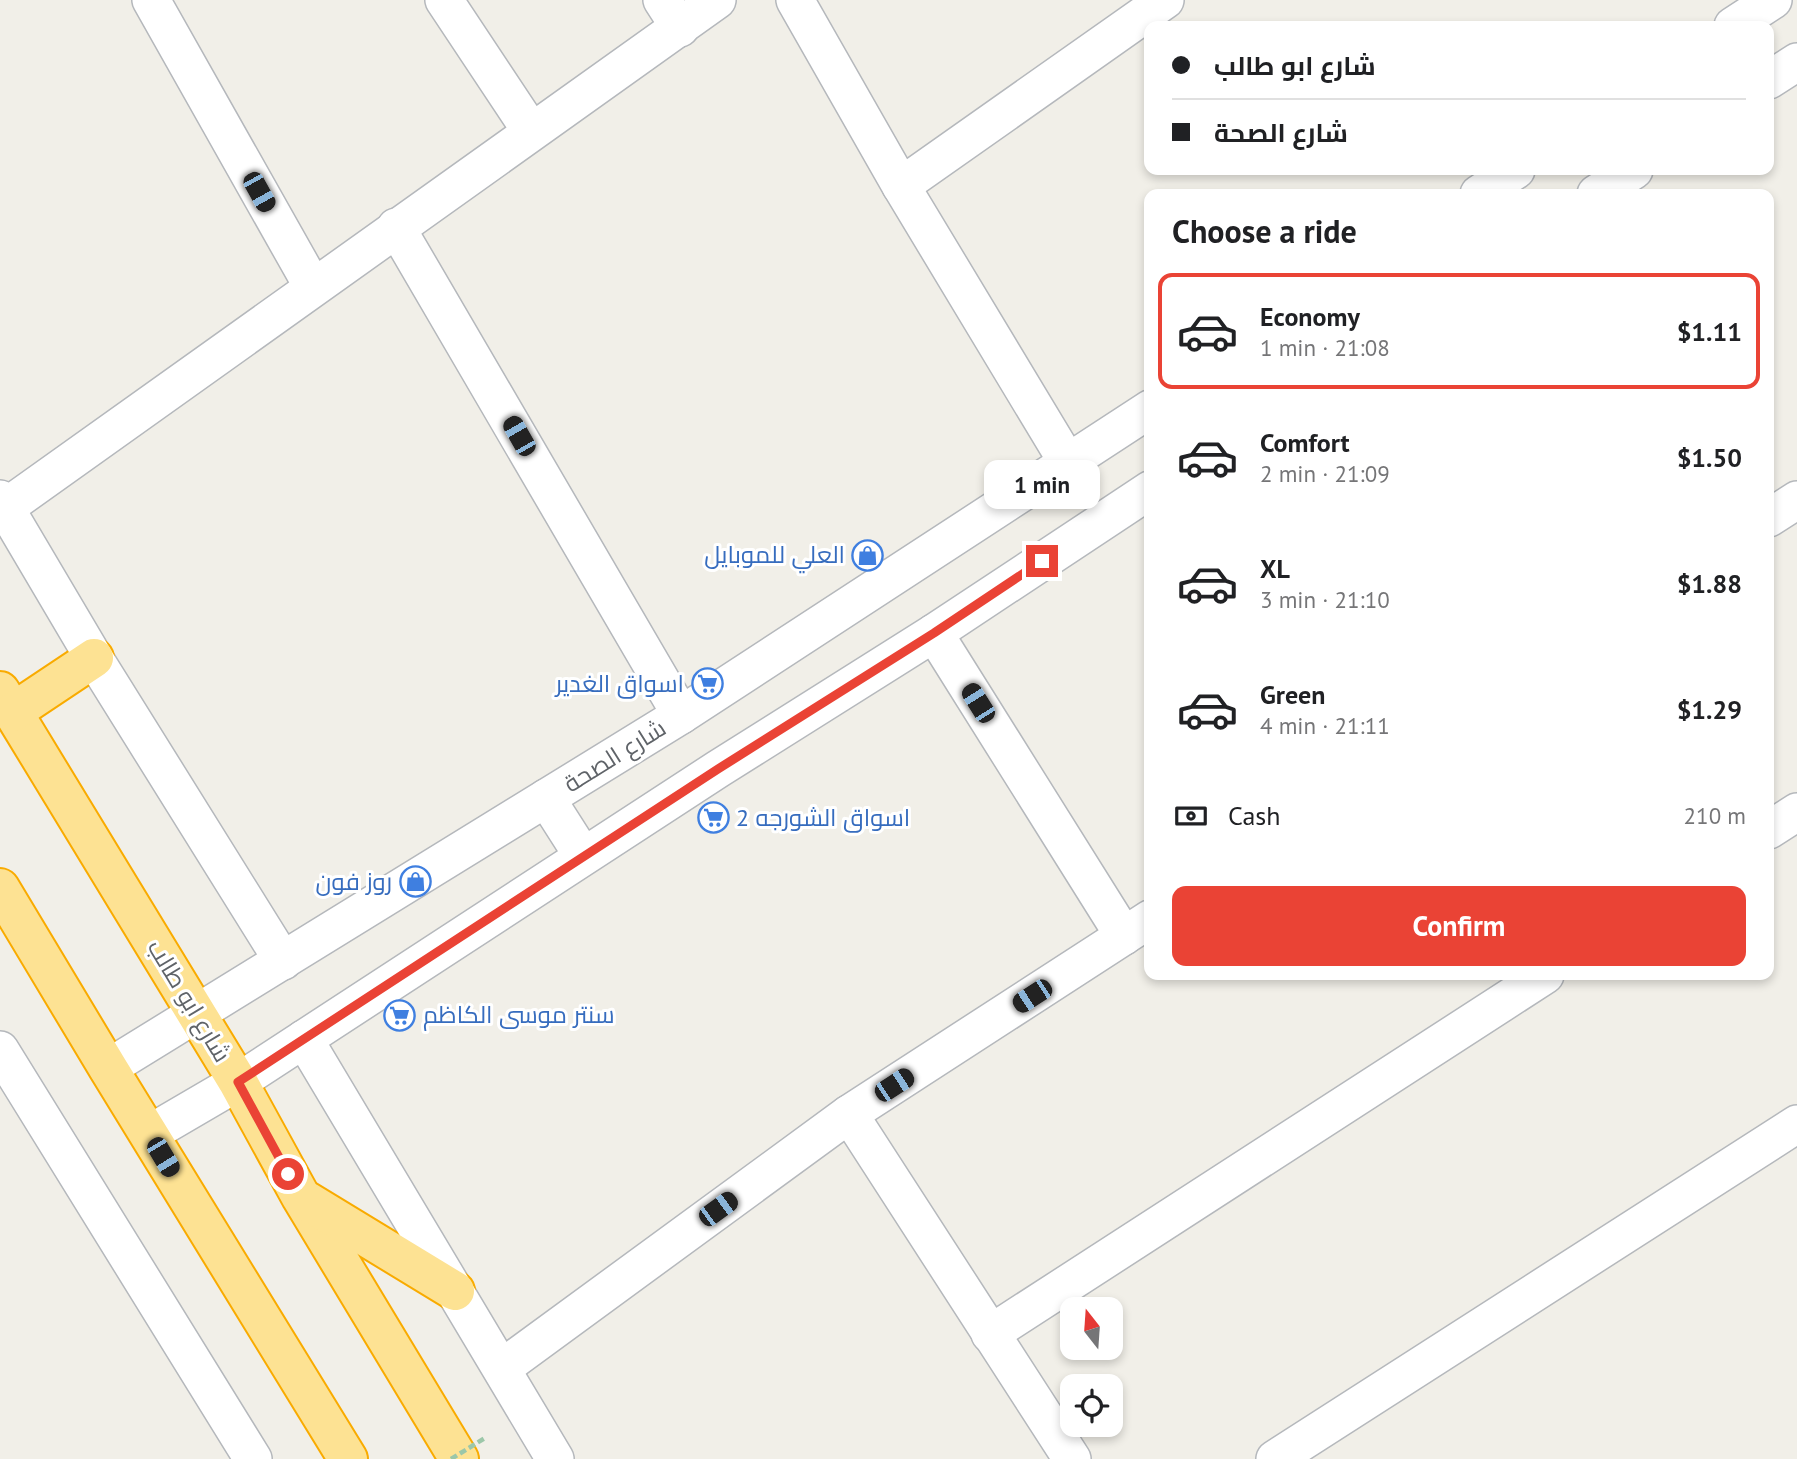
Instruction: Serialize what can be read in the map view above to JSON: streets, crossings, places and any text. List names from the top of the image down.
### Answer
{
  "streets": {
    "highway": ["شارع ابو طالب"],
    "street": ["شارع الصحة"]
  },
  "crossings": [
    ["شارع الصحة", "شارع ابو طالب"]
  ],
  "places": {
    "shop": ["العلي للموبايل", "روز فون"],
    "supermarket": ["اسواق الغدير", "اسواق الشورجه 2", "سنتر موسى الكاظم"]
  },
  "north": "top",
  "page": {
    "banner": ["شارع ابو طالب", "شارع الصحة"],
    "heading": "Choose a ride",
    "list": [
      {
        "name": "Economy",
        "note": "1 min · 21:08",
        "value": "$1.11"
      },
      {
        "name": "Comfort",
        "note": "2 min · 21:09",
        "value": "$1.50"
      },
      {
        "name": "XL",
        "note": "3 min · 21:10",
        "value": "$1.88"
      },
      {
        "name": "Green",
        "note": "4 min · 21:11",
        "value": "$1.29"
      }
    ],
    "bubble": "1 min",
    "pay": ["Cash", "210 m"],
    "buttons": "Confirm"
  }
}
